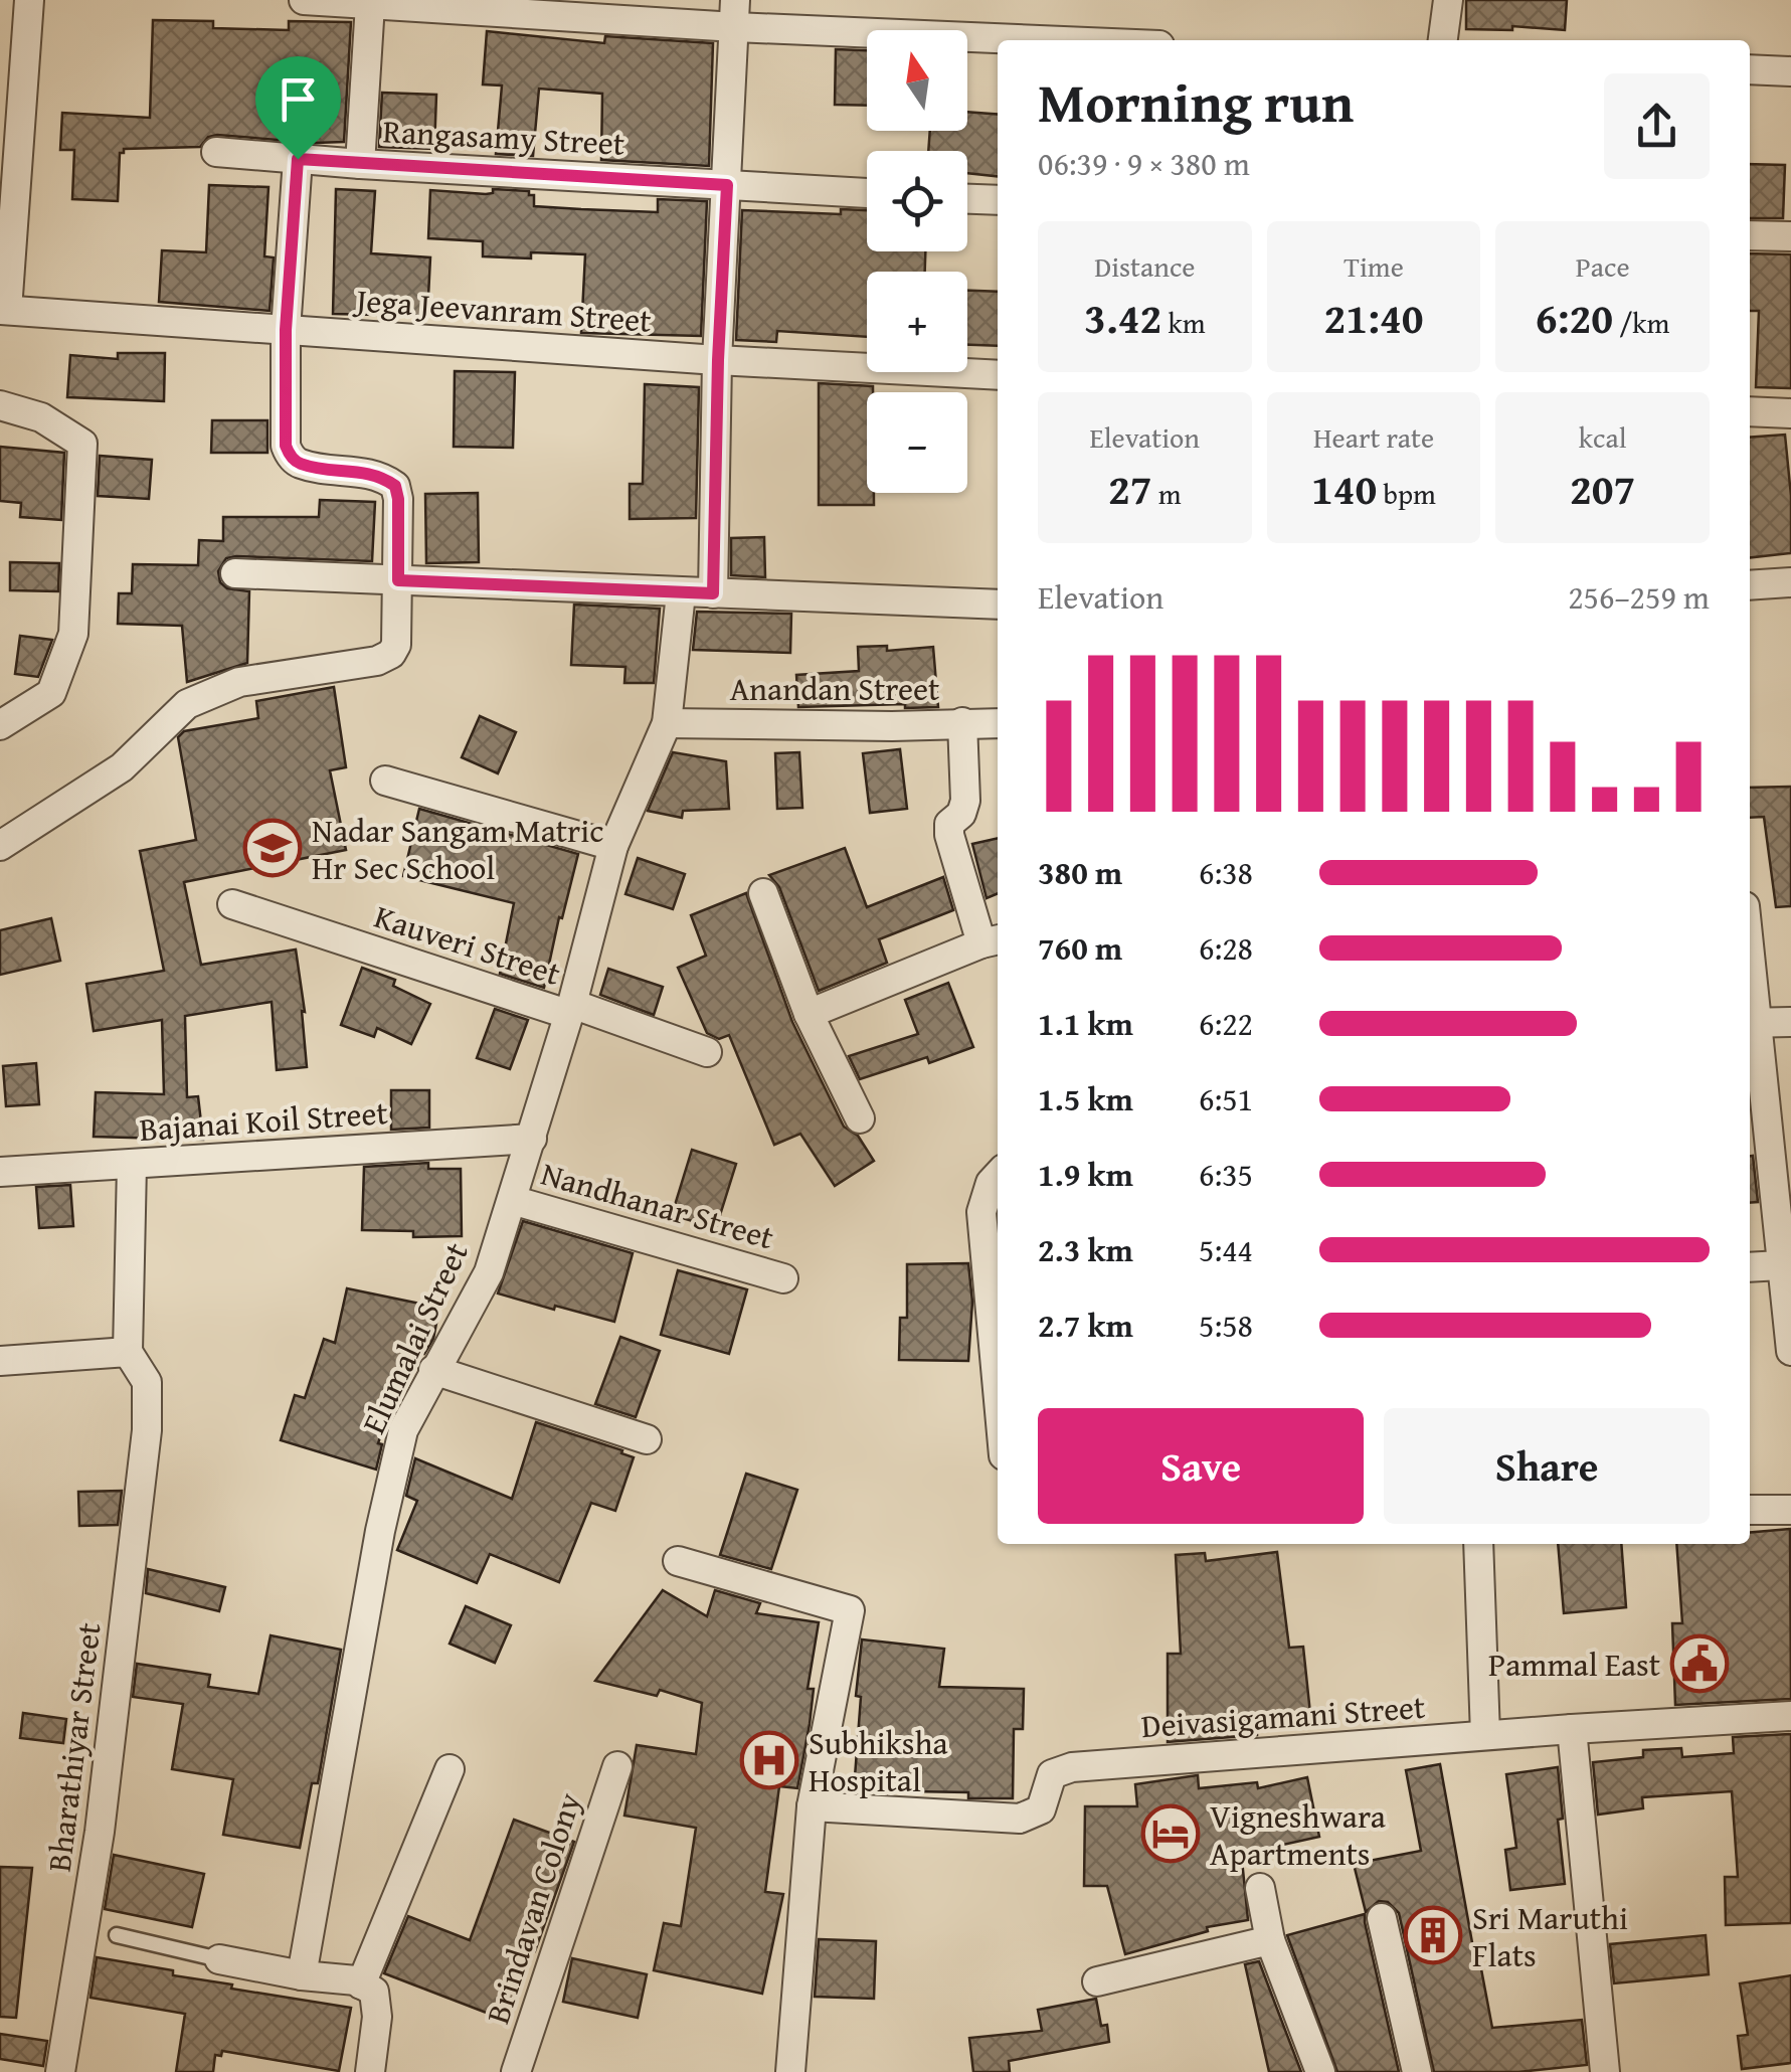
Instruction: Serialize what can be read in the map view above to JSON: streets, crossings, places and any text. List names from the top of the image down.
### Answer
{
  "streets": {
    "street": [
      "Rangasamy Street",
      "Jega Jeevanram Street",
      "Anandan Street",
      "Kauveri Street",
      "Bajanai Koil Street",
      "Nandhanar Street",
      "Elumalai Street",
      "Deivasigamani Street",
      "Bharathiyar Street",
      "Brindavan Colony"
    ]
  },
  "crossings": [
    ["Anandan Street", "Elumalai Street"],
    ["Kauveri Street", "Elumalai Street"],
    ["Bajanai Koil Street", "Elumalai Street"],
    ["Nandhanar Street", "Elumalai Street"]
  ],
  "places": {
    "school or university": ["Nadar Sangam Matric Hr Sec School"],
    "public building": ["Pammal East"],
    "hospital": ["Subhiksha Hospital"],
    "hotel": ["Vigneshwara Apartments"],
    "building": ["Sri Maruthi Flats"]
  },
  "north": "top",
  "page": {
    "map_buttons": ["+", "−"],
    "heading": ["Morning run", "06:39 · 9 × 380 m"],
    "stats": [
      ["Distance", "3.42 km"],
      ["Time", "21:40"],
      ["Pace", "6:20 /km"],
      ["Elevation", "27 m"],
      ["Heart rate", "140 bpm"],
      ["kcal", "207"]
    ],
    "chart": ["Elevation", "256–259 m"],
    "list": [
      {
        "name": "380 m",
        "note": "6:38"
      },
      {
        "name": "760 m",
        "note": "6:28"
      },
      {
        "name": "1.1 km",
        "note": "6:22"
      },
      {
        "name": "1.5 km",
        "note": "6:51"
      },
      {
        "name": "1.9 km",
        "note": "6:35"
      },
      {
        "name": "2.3 km",
        "note": "5:44"
      },
      {
        "name": "2.7 km",
        "note": "5:58"
      }
    ],
    "buttons": ["Save", "Share"]
  }
}
